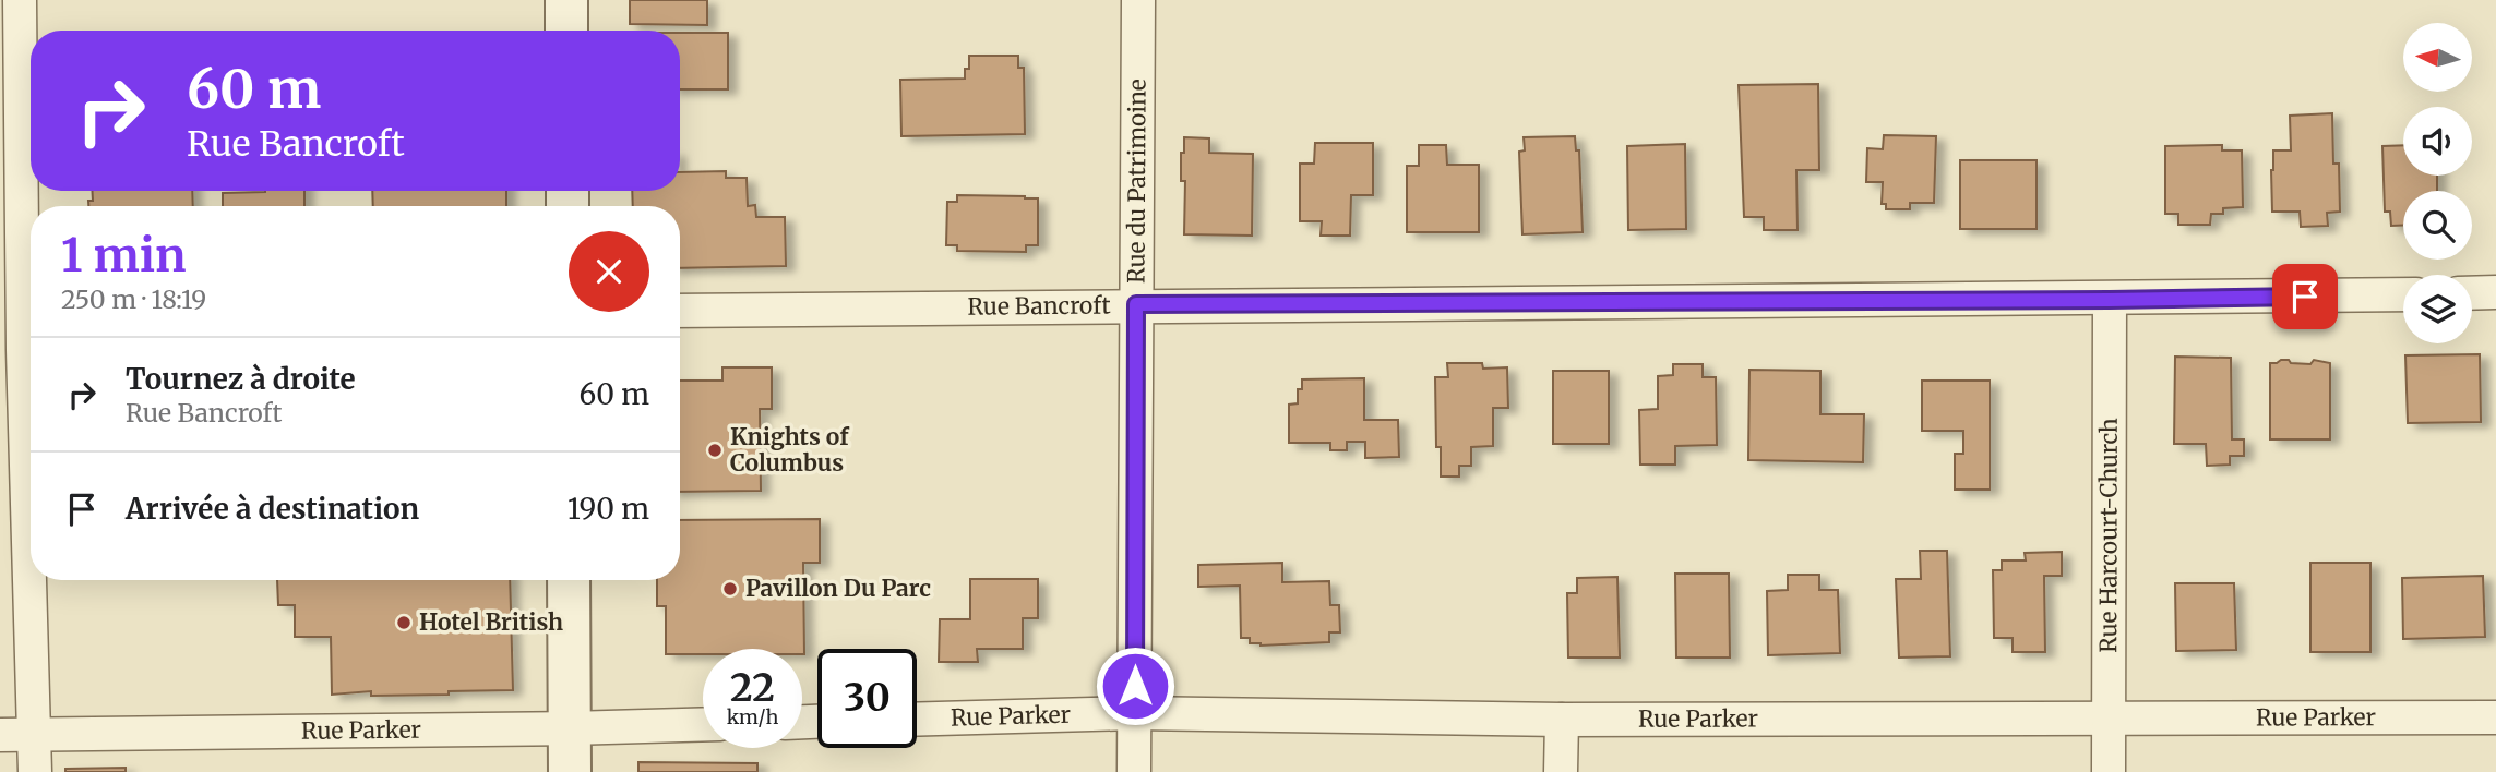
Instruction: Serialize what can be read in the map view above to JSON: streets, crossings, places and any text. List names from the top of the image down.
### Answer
{
  "streets": {
    "street": [
      "Rue du Patrimoine",
      "Rue Bancroft",
      "Rue Harcourt-Church",
      "Rue Parker"
    ]
  },
  "crossings": [
    ["Rue du Patrimoine", "Rue Bancroft"],
    ["Rue du Patrimoine", "Rue Parker"],
    ["Rue Bancroft", "Rue Harcourt-Church"],
    ["Rue Harcourt-Church", "Rue Parker"]
  ],
  "places": ["Knights of Columbus", "Pavillon Du Parc", "Hotel British"],
  "north": "left",
  "page": {
    "turn": ["60 m", "Rue Bancroft"],
    "heading": ["1 min", "250 m · 18:19"],
    "list": [
      {
        "name": "Tournez à droite",
        "note": "Rue Bancroft",
        "value": "60 m"
      },
      {
        "name": "Arrivée à destination",
        "value": "190 m"
      }
    ],
    "speed": "22 km/h",
    "limit": "30"
  }
}
